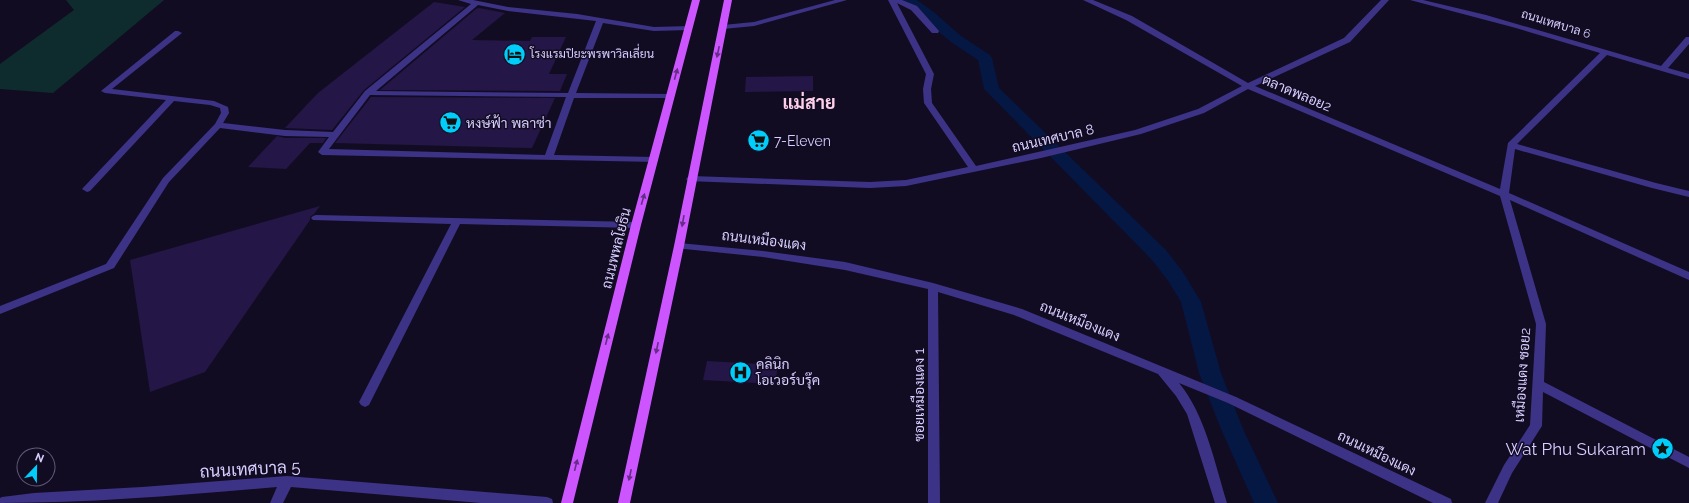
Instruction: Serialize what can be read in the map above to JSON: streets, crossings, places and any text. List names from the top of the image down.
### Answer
{
  "streets": {
    "main road": ["ถนนพหลโยธิน"],
    "street": [
      "ถนนเทศบาล 6",
      "ตลาดพลอย2",
      "ถนนเทศบาล 8",
      "ถนนเหมืองแดง",
      "เหมืองแดง ซอย2",
      "ซอยเหมืองแดง 1",
      "ถนนเทศบาล 5"
    ]
  },
  "crossings": [
    ["ตลาดพลอย2", "ถนนเทศบาล 8"],
    ["ตลาดพลอย2", "เหมืองแดง ซอย2"],
    ["ถนนเหมืองแดง", "ซอยเหมืองแดง 1"]
  ],
  "districts": ["แม่สาย"],
  "places": {
    "hotel": ["โรงแรมปิยะพรพาวิลเลี่ยน"],
    "supermarket": ["หงษ์ฟ้า พลาซ่า", "7-Eleven"],
    "hospital": ["คลินิก โอเวอร์บรุ๊ค"],
    "place": ["Wat Phu Sukaram"]
  },
  "north": "top"
}
